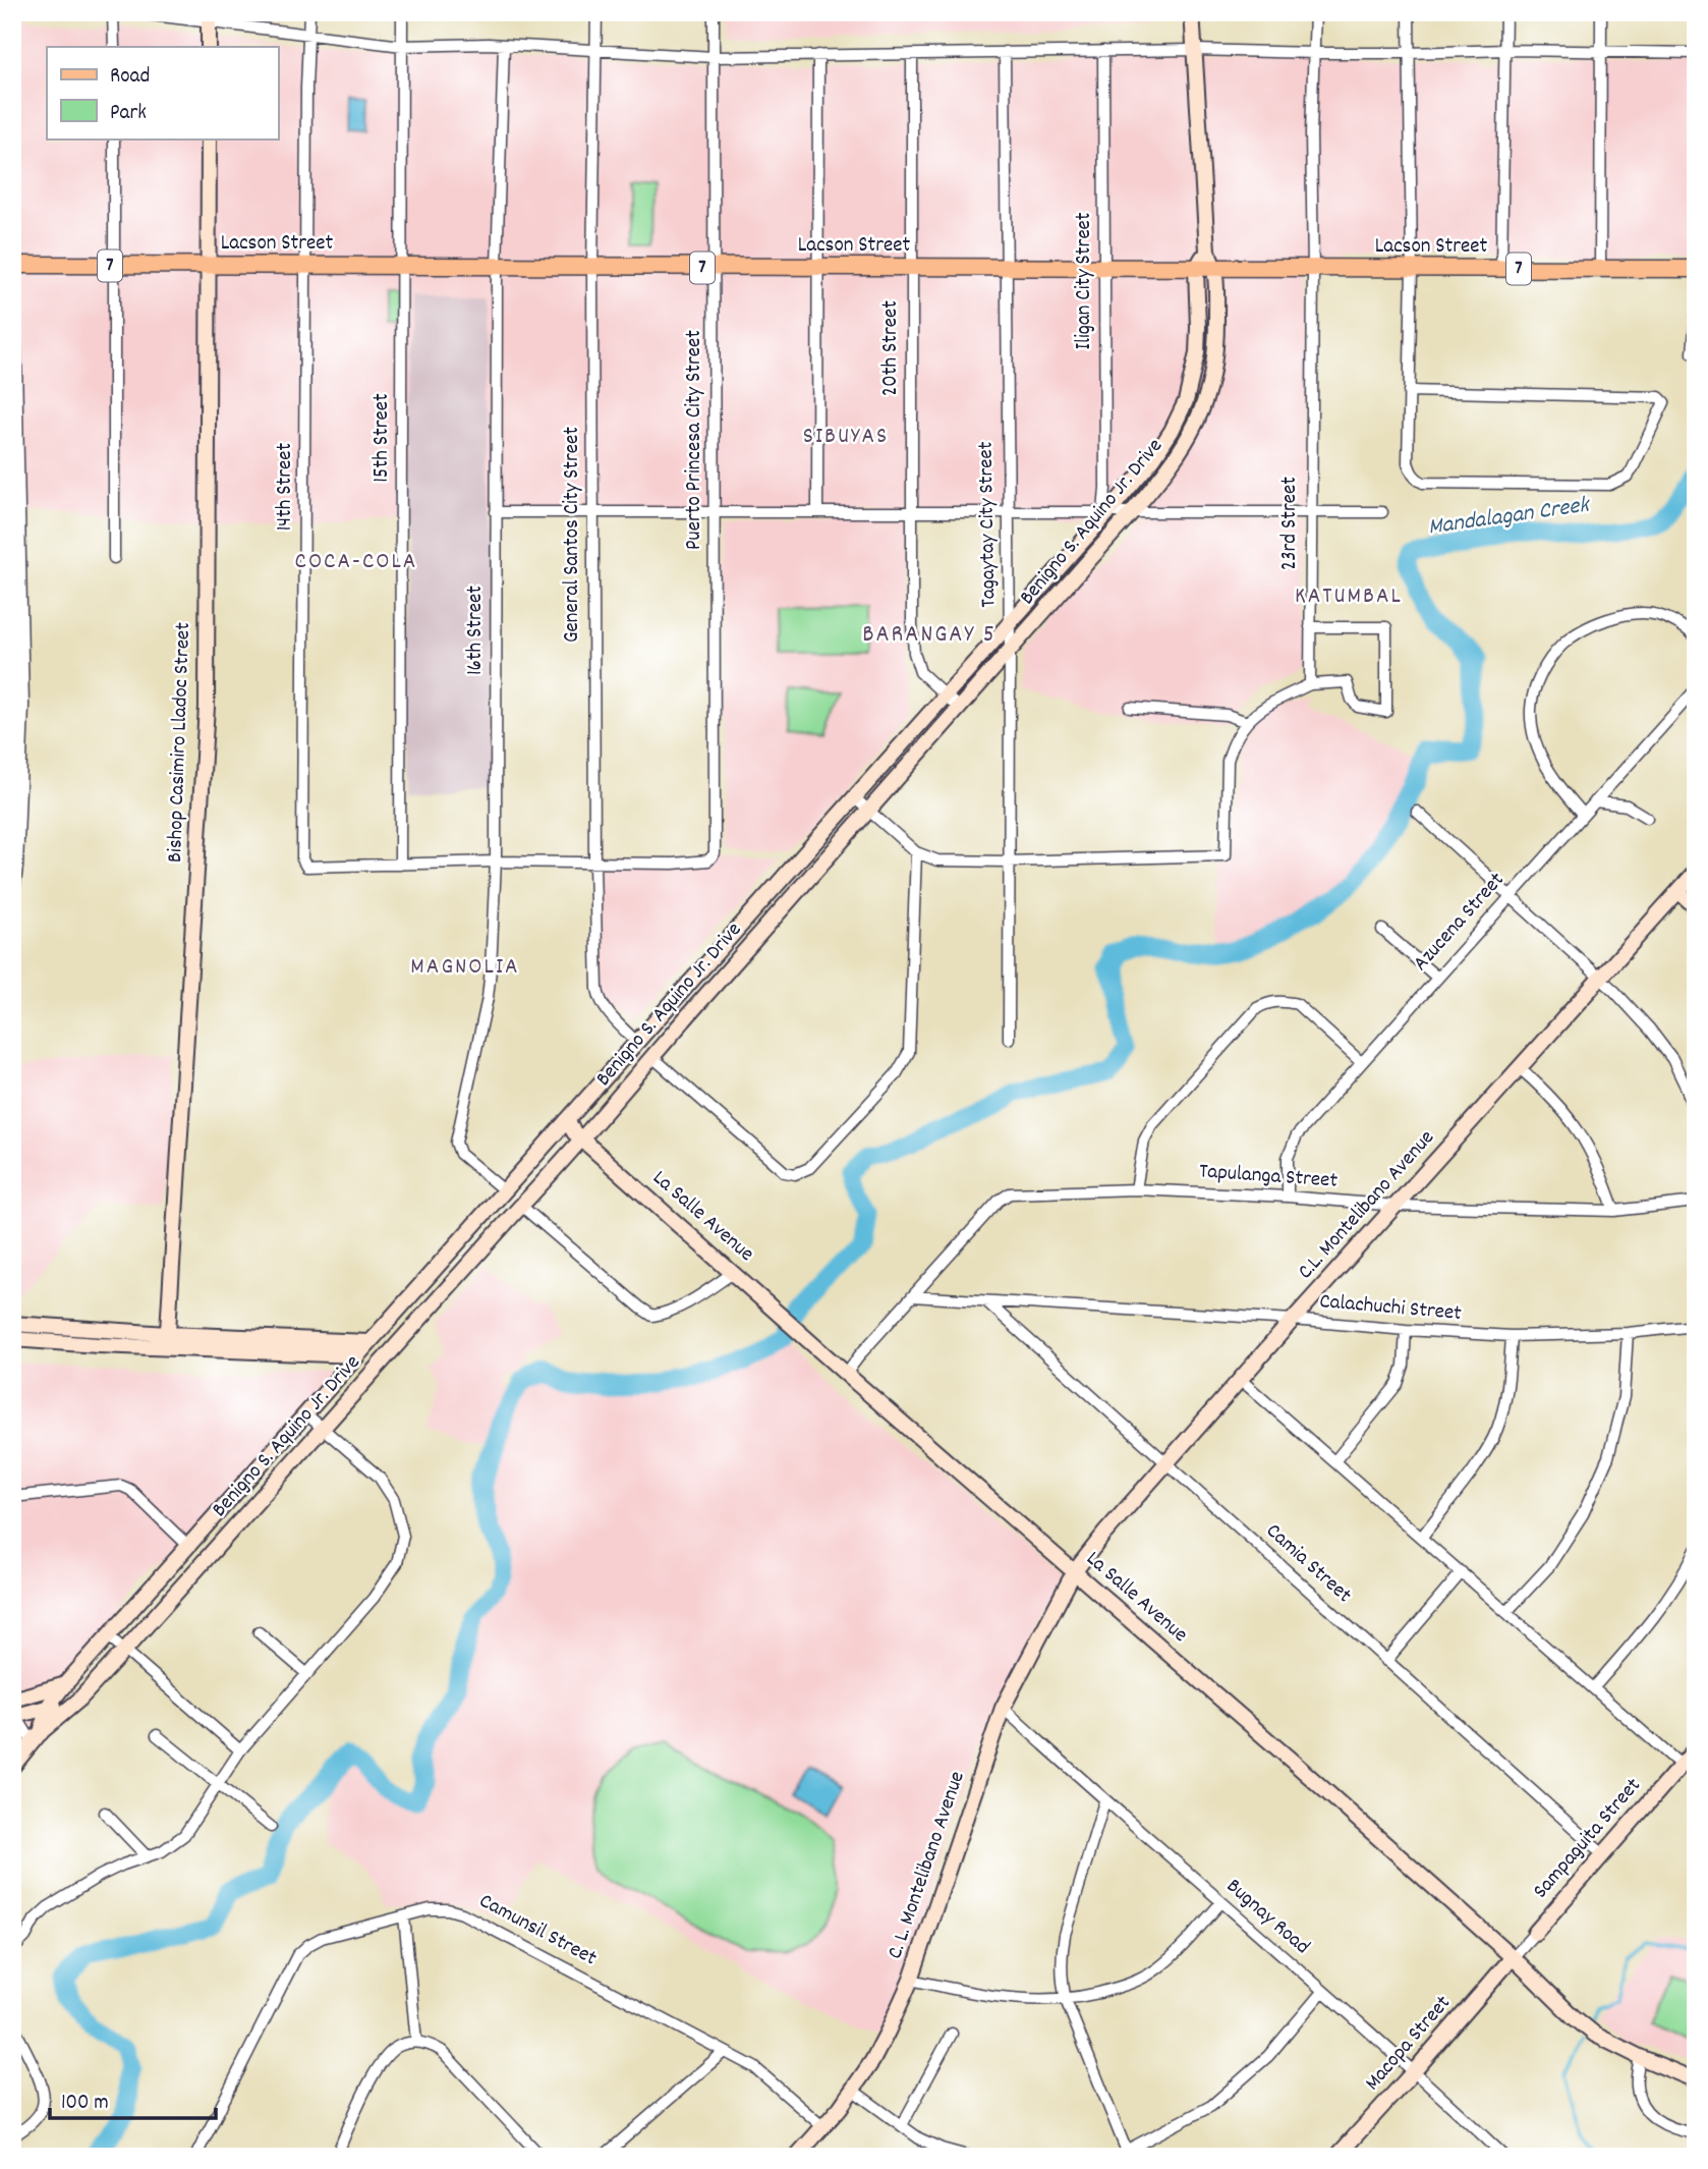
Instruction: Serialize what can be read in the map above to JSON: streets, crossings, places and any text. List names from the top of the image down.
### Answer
{
  "streets": {
    "main road": [
      "Lacson Street",
      "7",
      "Benigno S. Aquino Jr. Drive",
      "Bishop Casimiro Lladoc Street",
      "C.L. Montelibano Avenue",
      "La Salle Avenue",
      "Sampaguita Street",
      "C. L. Montelibano Avenue",
      "Macopa Street"
    ],
    "street": [
      "Iligan City Street",
      "20th Street",
      "15th Street",
      "Puerto Princesa City Street",
      "14th Street",
      "23rd Street",
      "Tagaytay City Street",
      "General Santos City Street",
      "16th Street",
      "Azucena Street",
      "Tapulanga Street",
      "Calachuchi Street",
      "Camia Street",
      "Bugnay Road",
      "Camunsil Street"
    ]
  },
  "crossings": [
    ["Lacson Street", "Iligan City Street"],
    ["Lacson Street", "20th Street"],
    ["Lacson Street", "15th Street"],
    ["Lacson Street", "Puerto Princesa City Street"],
    ["Lacson Street", "14th Street"],
    ["Lacson Street", "Benigno S. Aquino Jr. Drive"],
    ["Lacson Street", "23rd Street"],
    ["Lacson Street", "Tagaytay City Street"],
    ["Lacson Street", "General Santos City Street"],
    ["Lacson Street", "16th Street"],
    ["Lacson Street", "Bishop Casimiro Lladoc Street"],
    ["Iligan City Street", "Benigno S. Aquino Jr. Drive"],
    ["20th Street", "Benigno S. Aquino Jr. Drive"],
    ["15th Street", "14th Street"],
    ["Puerto Princesa City Street", "General Santos City Street"],
    ["Benigno S. Aquino Jr. Drive", "Tagaytay City Street"],
    ["Benigno S. Aquino Jr. Drive", "General Santos City Street"],
    ["Benigno S. Aquino Jr. Drive", "16th Street"],
    ["Benigno S. Aquino Jr. Drive", "La Salle Avenue"],
    ["Azucena Street", "Tapulanga Street"],
    ["Tapulanga Street", "C.L. Montelibano Avenue"],
    ["Tapulanga Street", "Calachuchi Street"],
    ["C.L. Montelibano Avenue", "La Salle Avenue"],
    ["C.L. Montelibano Avenue", "Calachuchi Street"],
    ["C.L. Montelibano Avenue", "Camia Street"],
    ["C.L. Montelibano Avenue", "C. L. Montelibano Avenue"],
    ["La Salle Avenue", "Sampaguita Street"],
    ["La Salle Avenue", "C. L. Montelibano Avenue"],
    ["La Salle Avenue", "Macopa Street"],
    ["Calachuchi Street", "Camia Street"],
    ["Camia Street", "Sampaguita Street"],
    ["Sampaguita Street", "Macopa Street"],
    ["C. L. Montelibano Avenue", "Bugnay Road"],
    ["C. L. Montelibano Avenue", "Camunsil Street"],
    ["Bugnay Road", "Macopa Street"]
  ],
  "districts": [
    "SIBUYAS",
    "COCA-COLA",
    "KATUMBAL",
    "BARANGAY 5",
    "MAGNOLIA"
  ],
  "water": ["Mandalagan Creek"],
  "legend": ["Road", "Park"],
  "scale_bar": "100 m"
}
